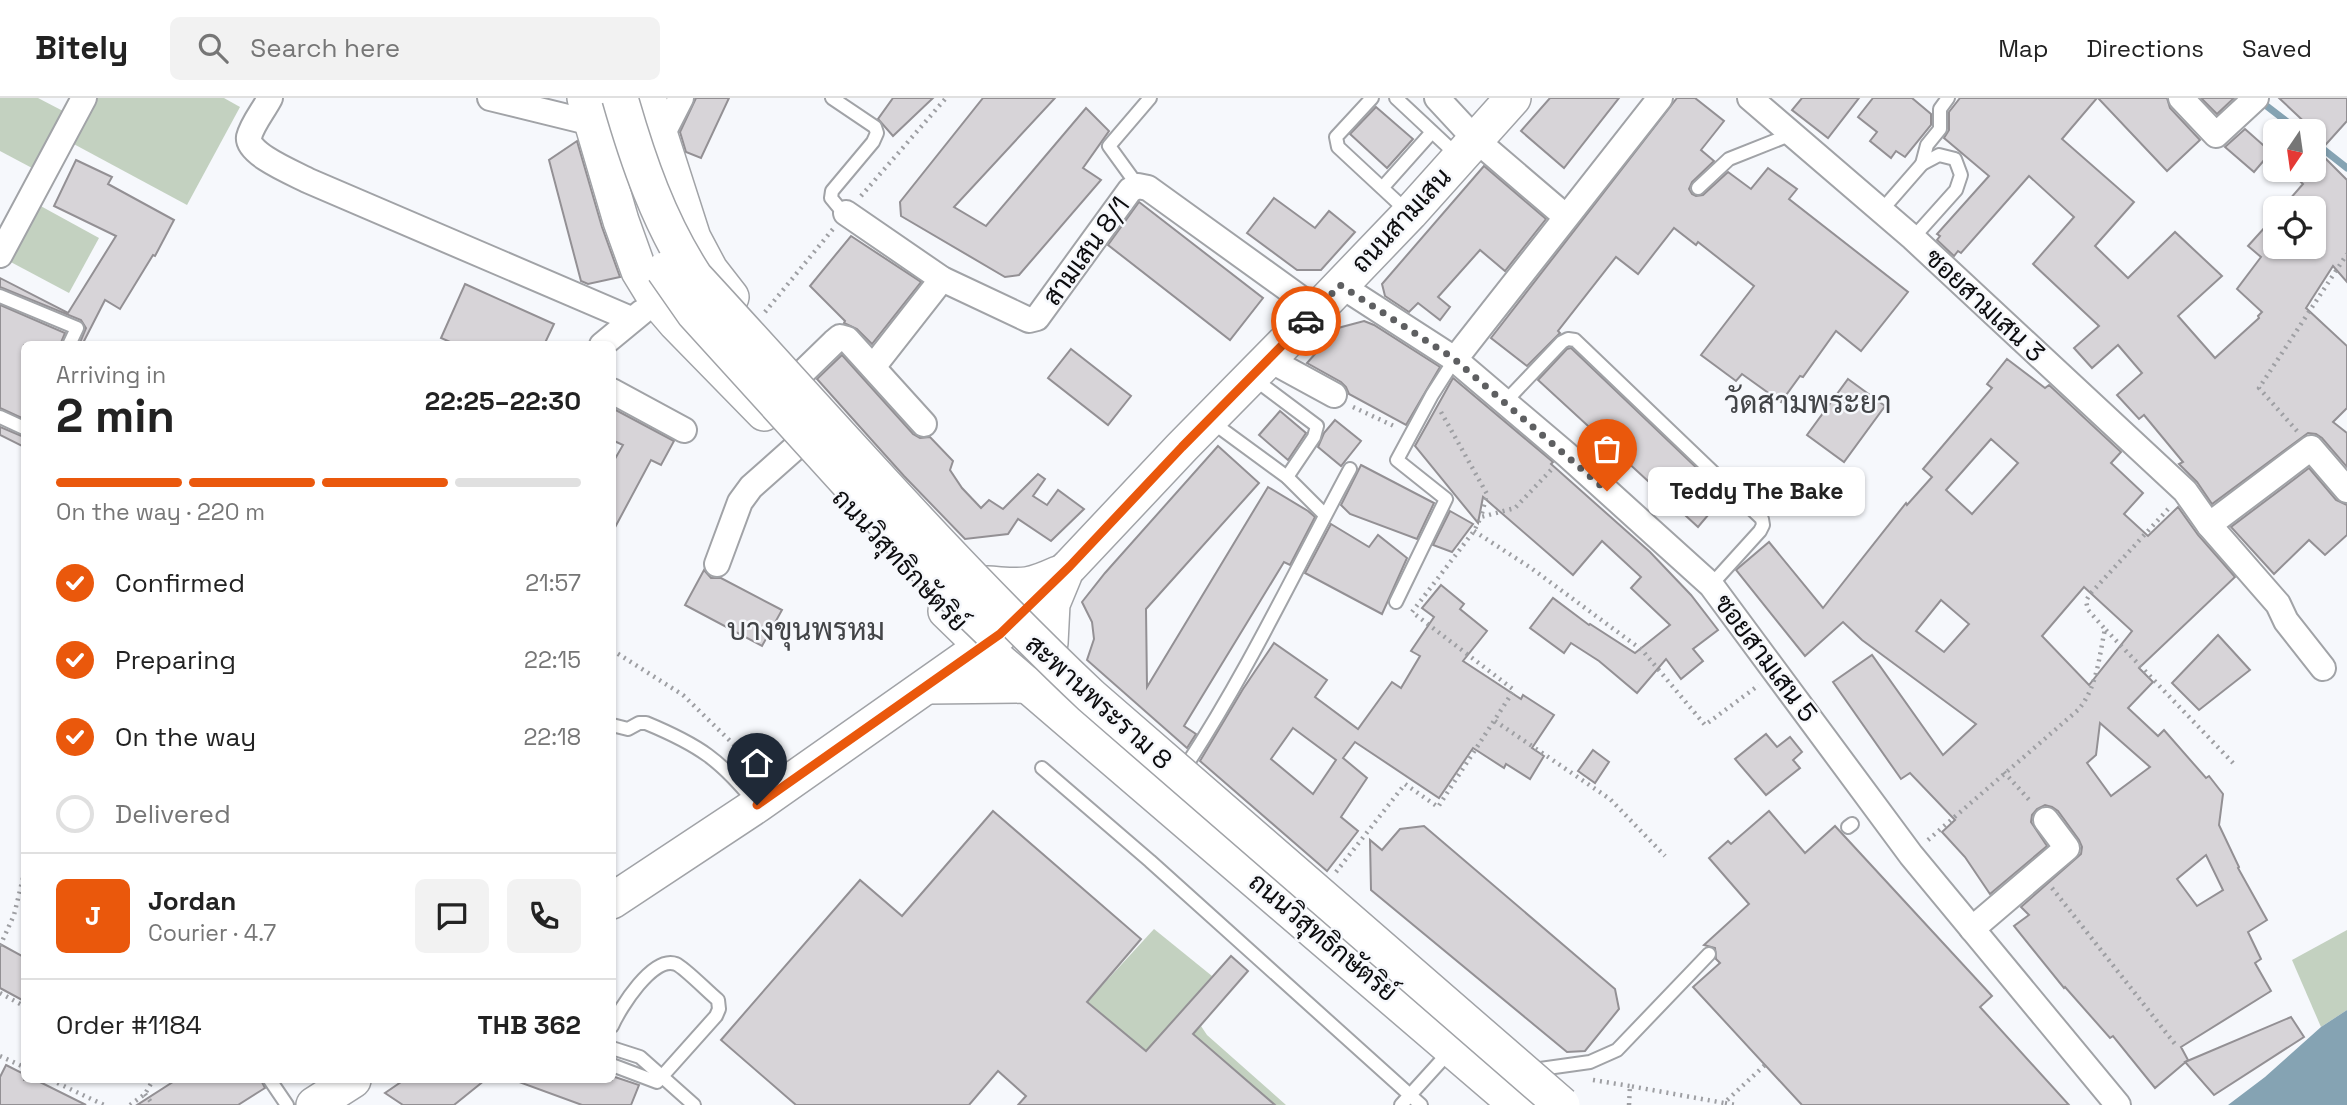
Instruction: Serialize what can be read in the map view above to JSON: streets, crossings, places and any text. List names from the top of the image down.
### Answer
{
  "streets": {
    "main road": ["ถนนสามเสน", "ถนนวิสุทธิกษัตริย์", "สะพานพระราม 8"],
    "street": ["สามเสน 8/1", "ซอยสามเสน 3", "ซอยสามเสน 5"]
  },
  "crossings": [
    ["ถนนสามเสน", "สามเสน 8/1"],
    ["ถนนสามเสน", "ถนนวิสุทธิกษัตริย์"],
    ["ถนนสามเสน", "ซอยสามเสน 5"],
    ["สามเสน 8/1", "ซอยสามเสน 5"],
    ["ถนนวิสุทธิกษัตริย์", "สะพานพระราม 8"]
  ],
  "districts": ["วัดสามพระยา", "บางขุนพรหม"],
  "places": ["Teddy The Bake"],
  "north": "bottom",
  "page": {
    "header": "Bitely",
    "search": "Search here",
    "nav": ["Map", "Directions", "Saved"],
    "heading": ["2 min", "Arriving in", "22:25–22:30"],
    "panel": [
      "Jordan",
      "Courier · 4.7",
      "Order #1184",
      "THB 362"
    ],
    "bar": "On the way · 220 m",
    "bubble": "Teddy The Bake",
    "list": [
      ["Confirmed", "21:57"],
      ["Preparing", "22:15"],
      ["On the way", "22:18"],
      "Delivered"
    ],
    "round": "J"
  }
}
